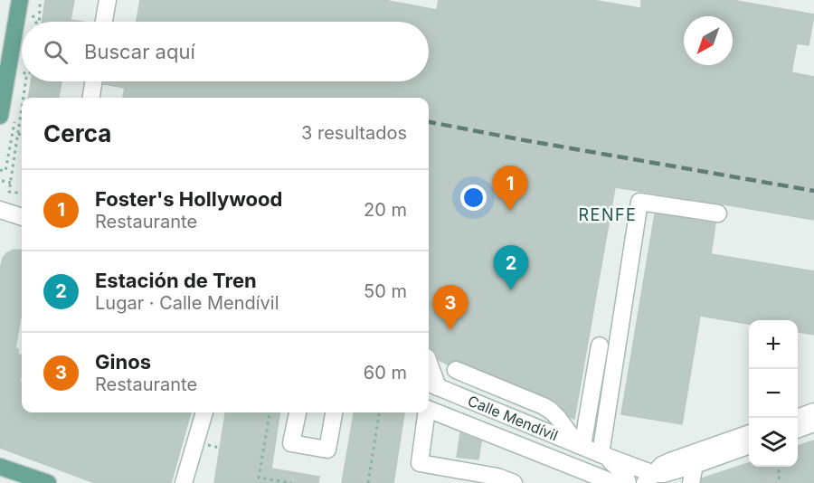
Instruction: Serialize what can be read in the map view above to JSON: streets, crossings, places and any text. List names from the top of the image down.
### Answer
{
  "streets": {
    "street": ["Calle Mendívil"]
  },
  "districts": ["RENFE"],
  "north": "bottom left",
  "page": {
    "search": "Buscar aquí",
    "heading": ["Cerca", "3 resultados"],
    "pins": ["1", "2", "3"],
    "list": [
      {
        "mark": "1",
        "name": "Foster's Hollywood",
        "note": "Restaurante",
        "value": "20 m"
      },
      {
        "mark": "2",
        "name": "Estación de Tren",
        "note": "Lugar · Calle Mendívil",
        "value": "50 m"
      },
      {
        "mark": "3",
        "name": "Ginos",
        "note": "Restaurante",
        "value": "60 m"
      }
    ],
    "map_buttons": ["+", "−"]
  }
}
